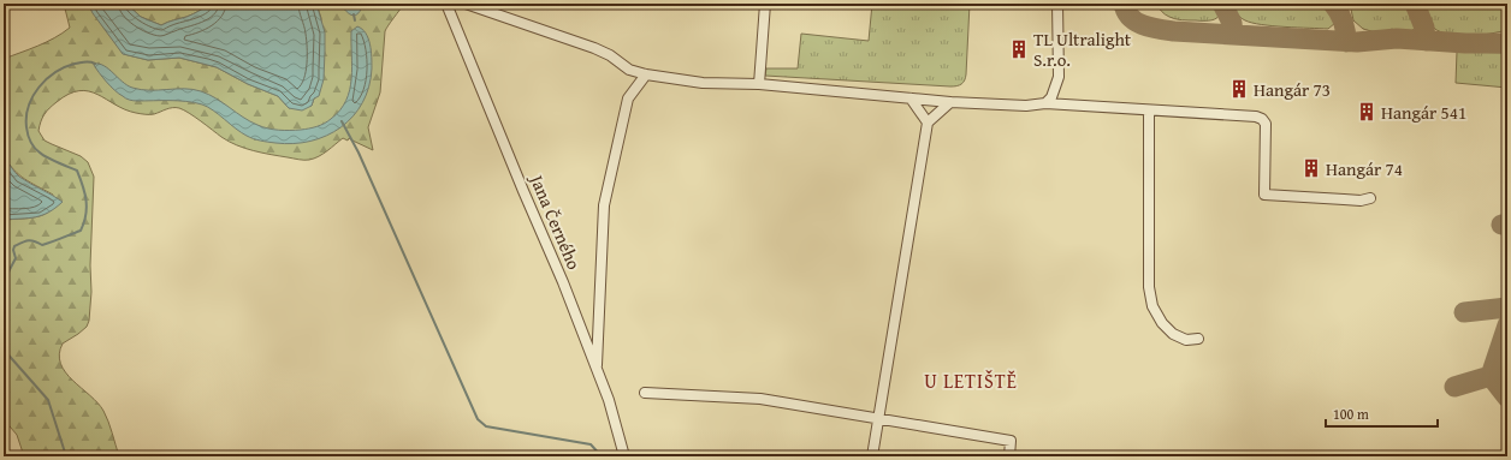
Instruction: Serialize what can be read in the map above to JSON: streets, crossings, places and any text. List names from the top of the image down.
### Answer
{
  "streets": {
    "street": ["Jana Černého"]
  },
  "districts": ["U LETIŠTĚ"],
  "places": {
    "building": [
      "TL Ultralight S.r.o.",
      "Hangár 73",
      "Hangár 541",
      "Hangár 74"
    ]
  },
  "scale_bar": "100 m"
}
